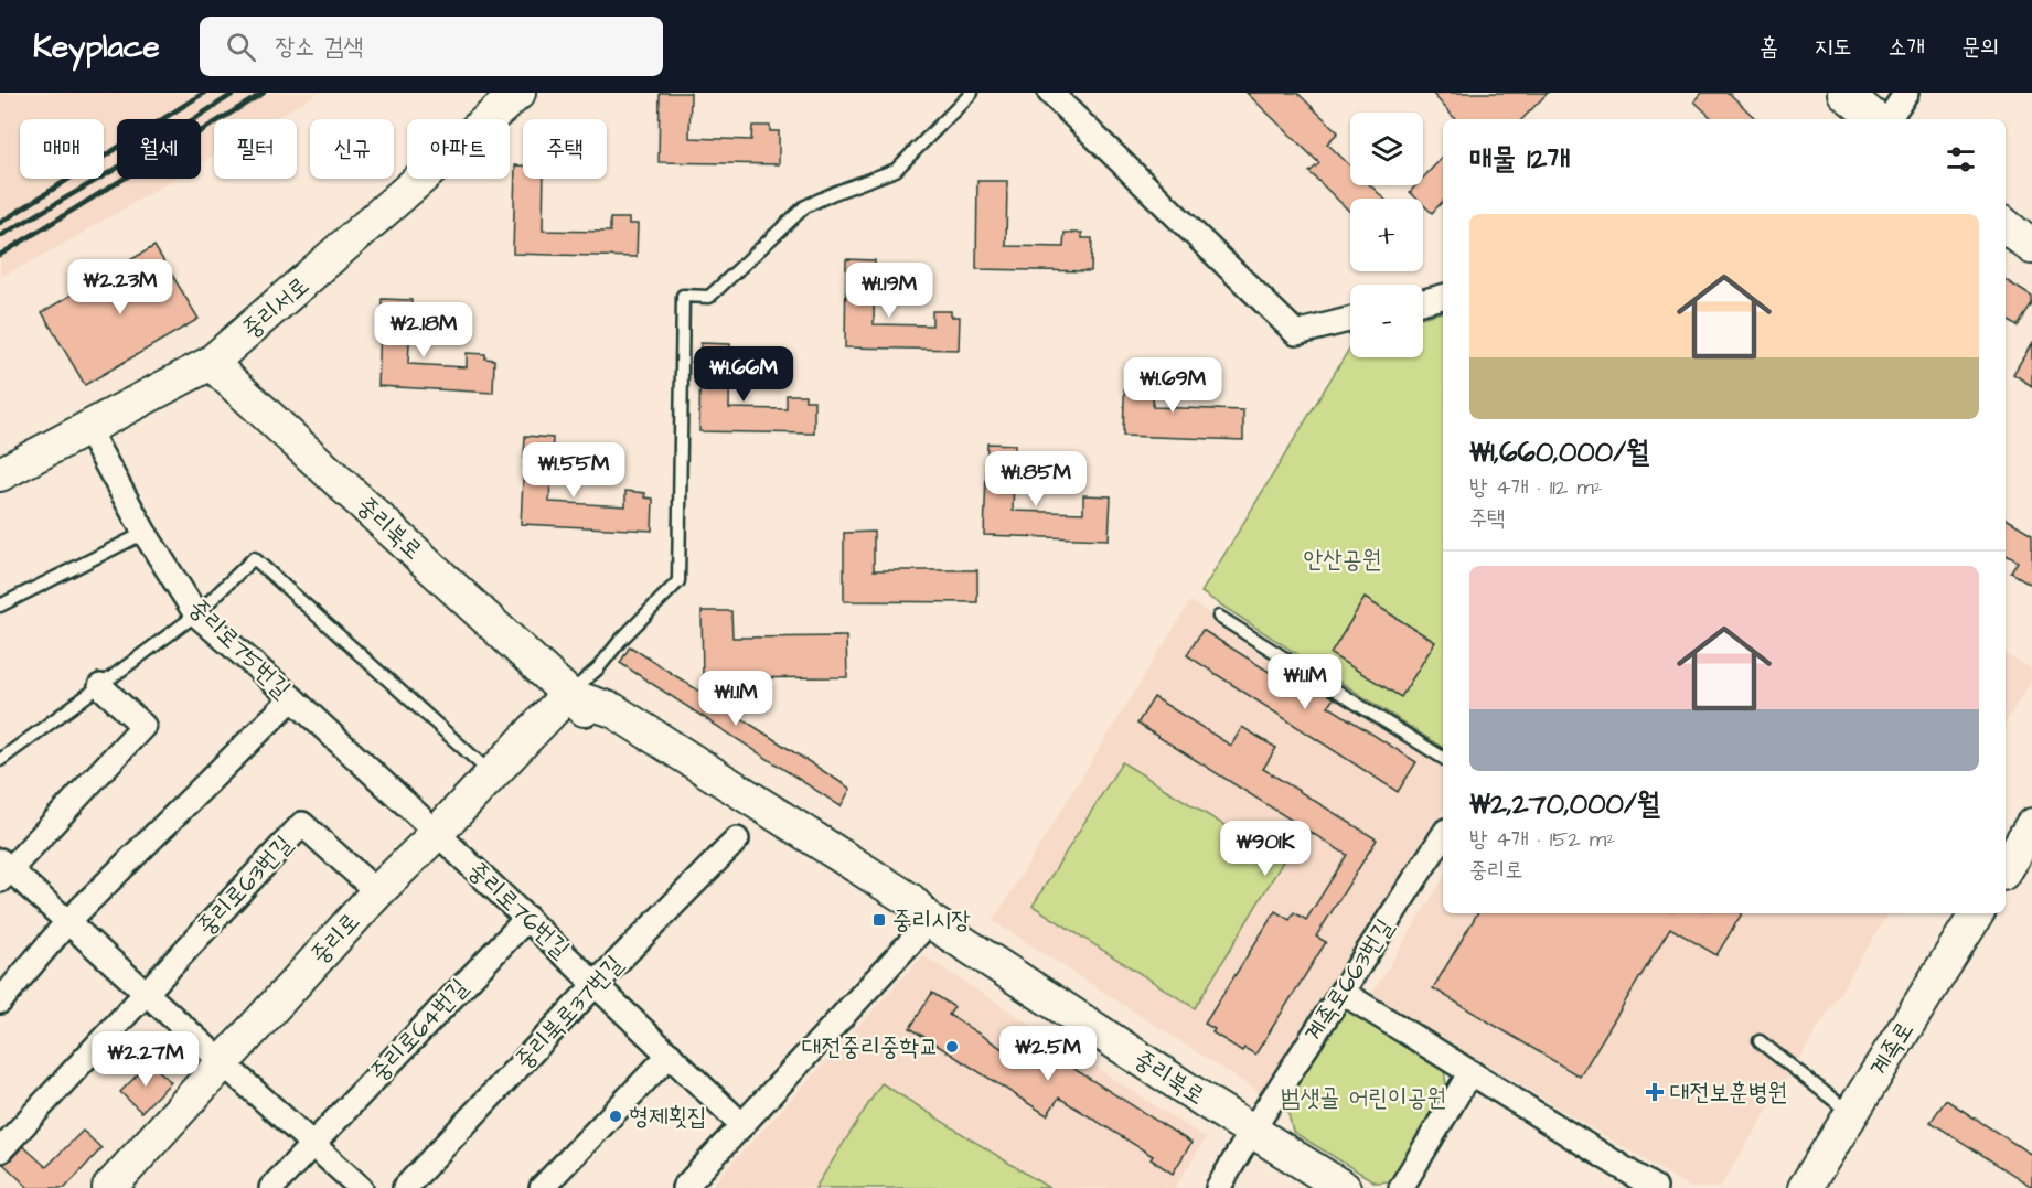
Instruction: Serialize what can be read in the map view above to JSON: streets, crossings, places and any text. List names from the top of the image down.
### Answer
{
  "streets": {
    "main road": [
      "중리서로",
      "중리북로",
      "중리로",
      "계족로"
    ],
    "street": [
      "중리로75번길",
      "중리로63번길",
      "중리로76번길",
      "계족로663번길",
      "중리북로37번길",
      "중리로64번길"
    ]
  },
  "crossings": [
    ["중리서로", "중리북로"],
    ["중리서로", "중리로75번길"],
    ["중리북로", "중리로"],
    ["중리북로", "계족로663번길"],
    ["중리로75번길", "중리로76번길"],
    ["중리로75번길", "중리로"],
    ["중리로63번길", "중리로"],
    ["중리로76번길", "중리로"],
    ["중리로76번길", "중리북로37번길"],
    ["중리로76번길", "중리로64번길"]
  ],
  "parks": ["안산공원", "범샛골 어린이공원"],
  "places": {
    "transit": ["중리시장"],
    "other": ["대전중리중학교", "형제횟집"],
    "health": ["대전보훈병원"]
  },
  "page": {
    "header": "Keyplace",
    "search": "장소 검색",
    "nav": [
      "홈",
      "지도",
      "소개",
      "문의"
    ],
    "map_buttons": ["+", "−"],
    "chip": [
      "매매",
      "월세",
      "필터",
      "신규",
      "아파트",
      "주택"
    ],
    "heading": "매물 12개",
    "list": [
      {
        "name": "₩1,660,000/월",
        "note": "방 4개 · 112 m² · 주택"
      },
      {
        "name": "₩2,270,000/월",
        "note": "방 4개 · 152 m² · 중리로"
      }
    ],
    "price": [
      "₩2.23M",
      "₩1.19M",
      "₩2.18M",
      "₩1.66M",
      "₩1.69M",
      "₩1.55M",
      "₩1.85M",
      "₩1.1M",
      "₩1.1M",
      "₩901K",
      "₩2.5M",
      "₩2.27M"
    ]
  }
}
